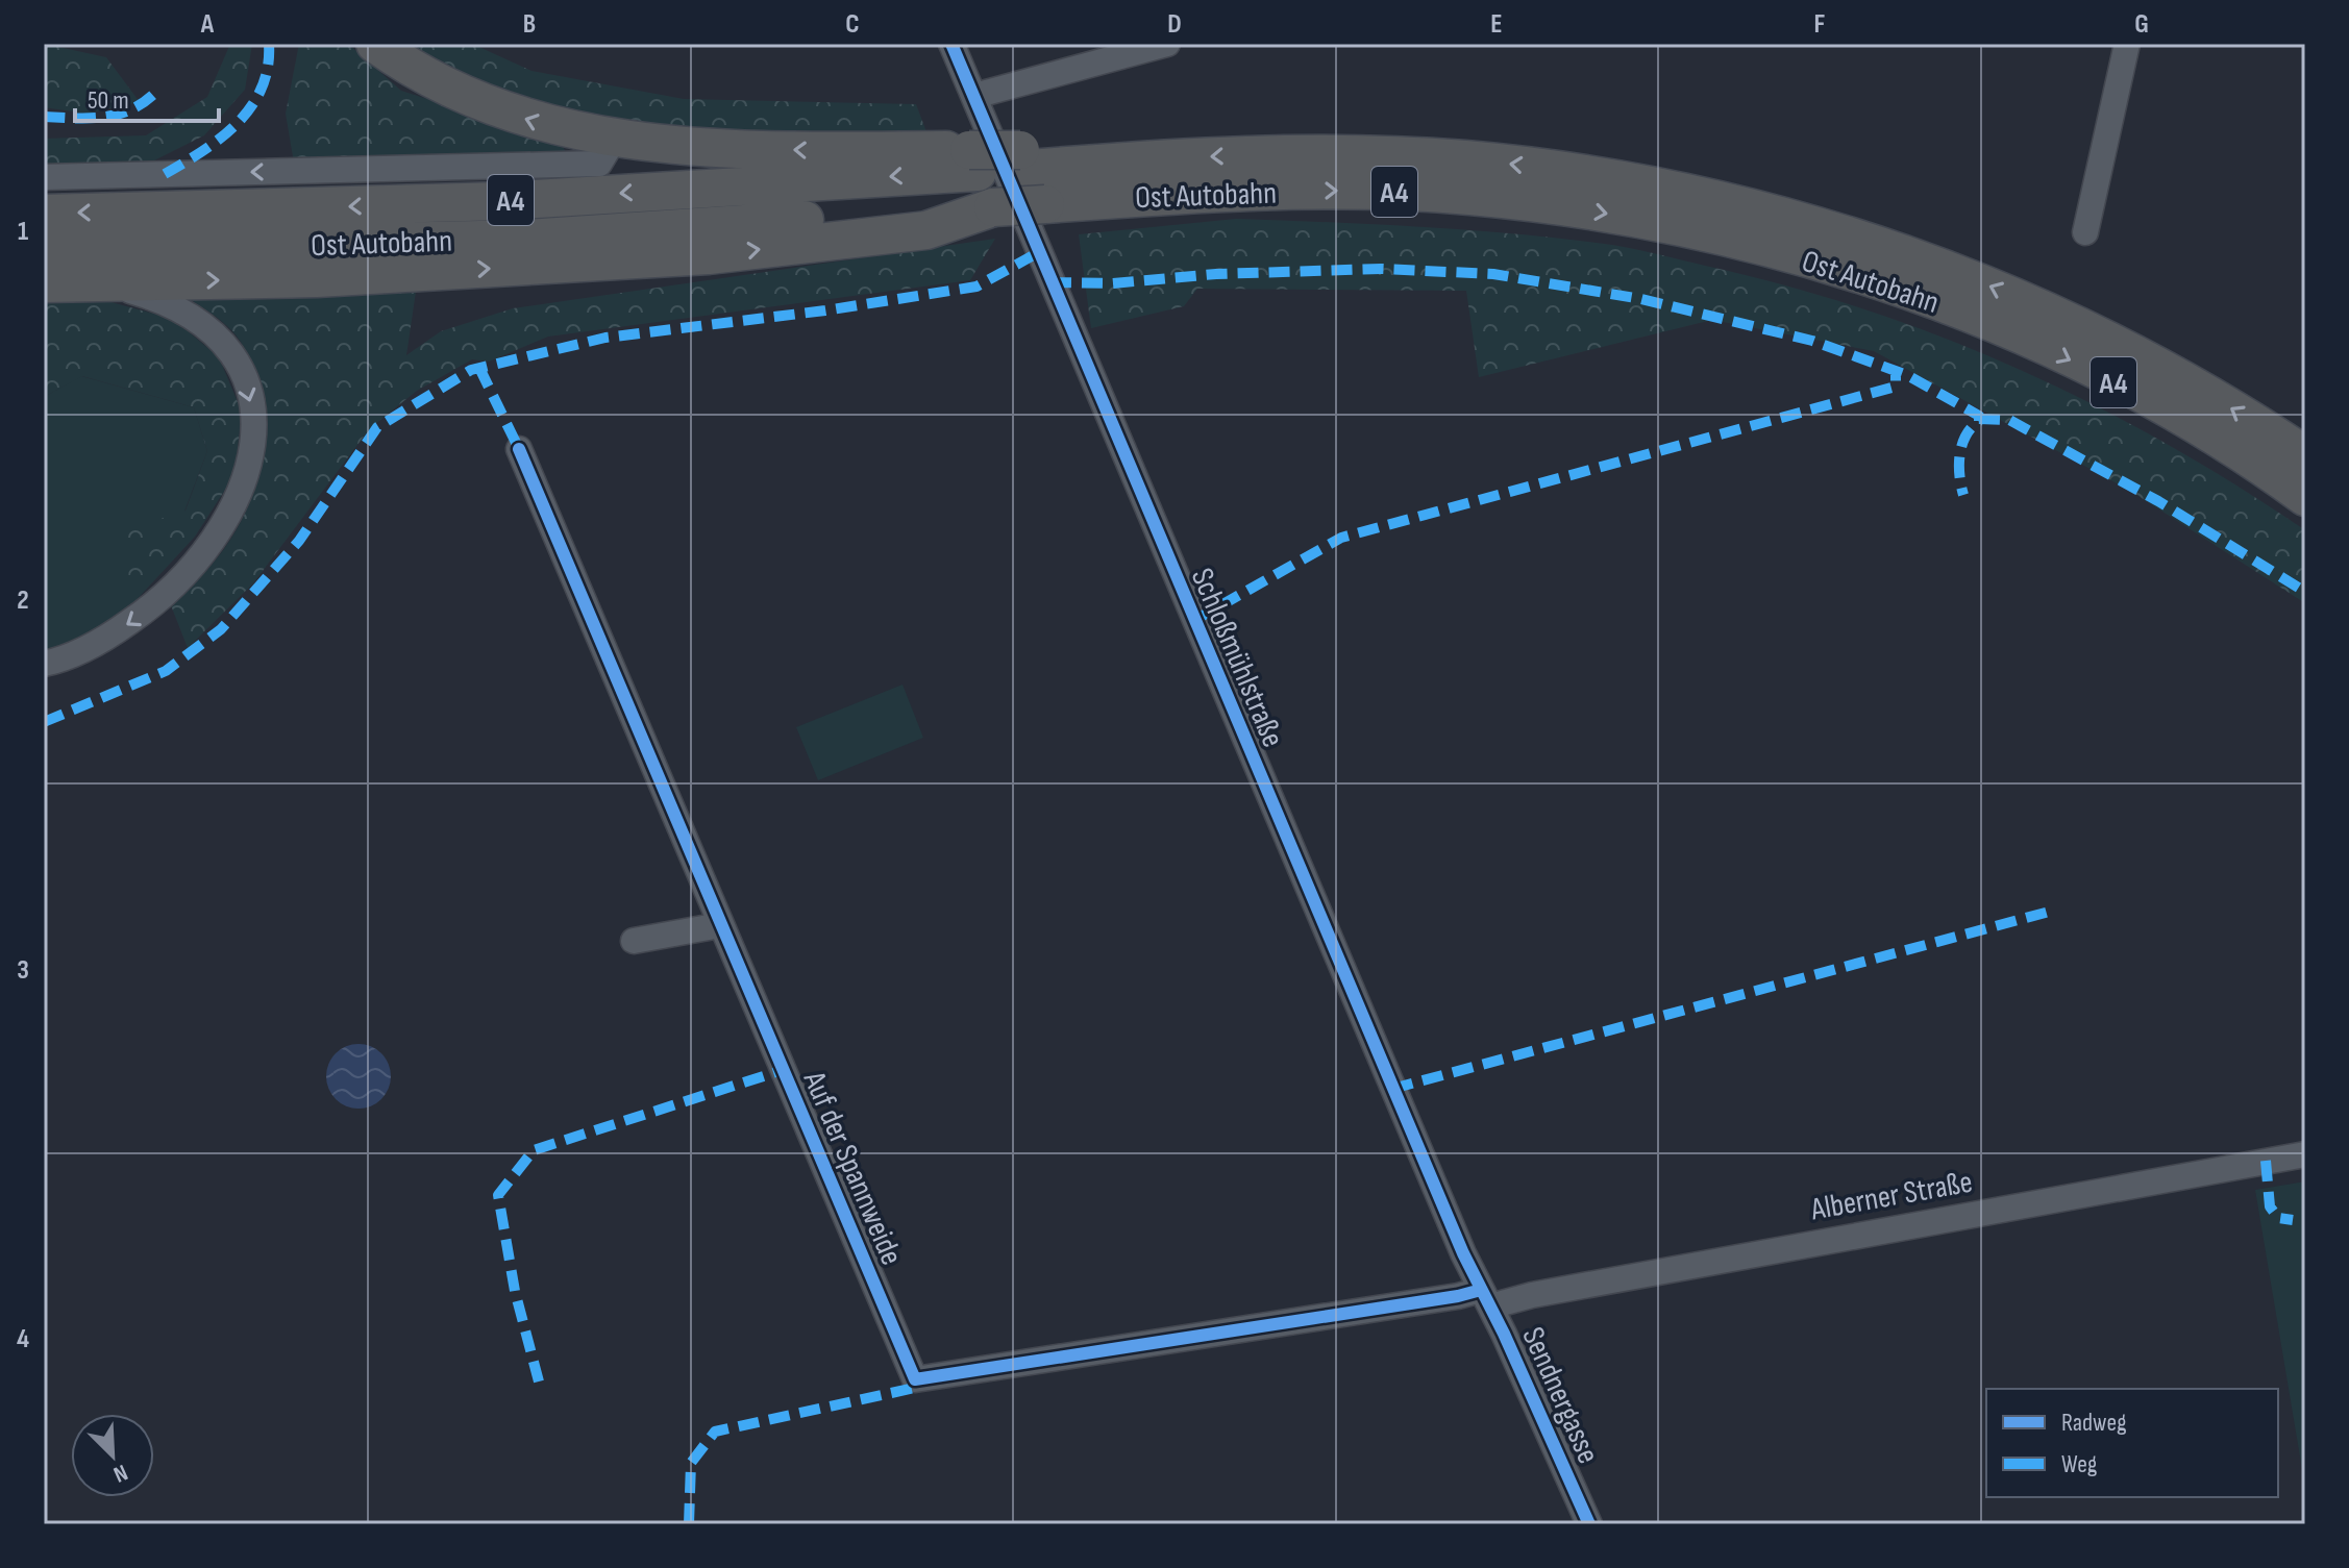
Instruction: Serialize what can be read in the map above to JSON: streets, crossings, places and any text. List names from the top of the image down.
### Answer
{
  "streets": {
    "highway": ["A4", "Ost Autobahn"],
    "street": [
      "Schloßmühlstraße",
      "Auf der Spannweide",
      "Alberner Straße",
      "Sendnergasse"
    ]
  },
  "crossings": [
    ["Schloßmühlstraße", "Auf der Spannweide"],
    ["Schloßmühlstraße", "Alberner Straße"],
    ["Schloßmühlstraße", "Sendnergasse"],
    ["Auf der Spannweide", "Alberner Straße"],
    ["Auf der Spannweide", "Sendnergasse"],
    ["Alberner Straße", "Sendnergasse"]
  ],
  "legend": ["Radweg", "Weg"],
  "scale_bar": "50 m",
  "north": "bottom right",
  "grid": {
    "columns": [
      "A",
      "B",
      "C",
      "D",
      "E",
      "F",
      "G"
    ],
    "rows": [
      "1",
      "2",
      "3",
      "4"
    ]
  }
}
